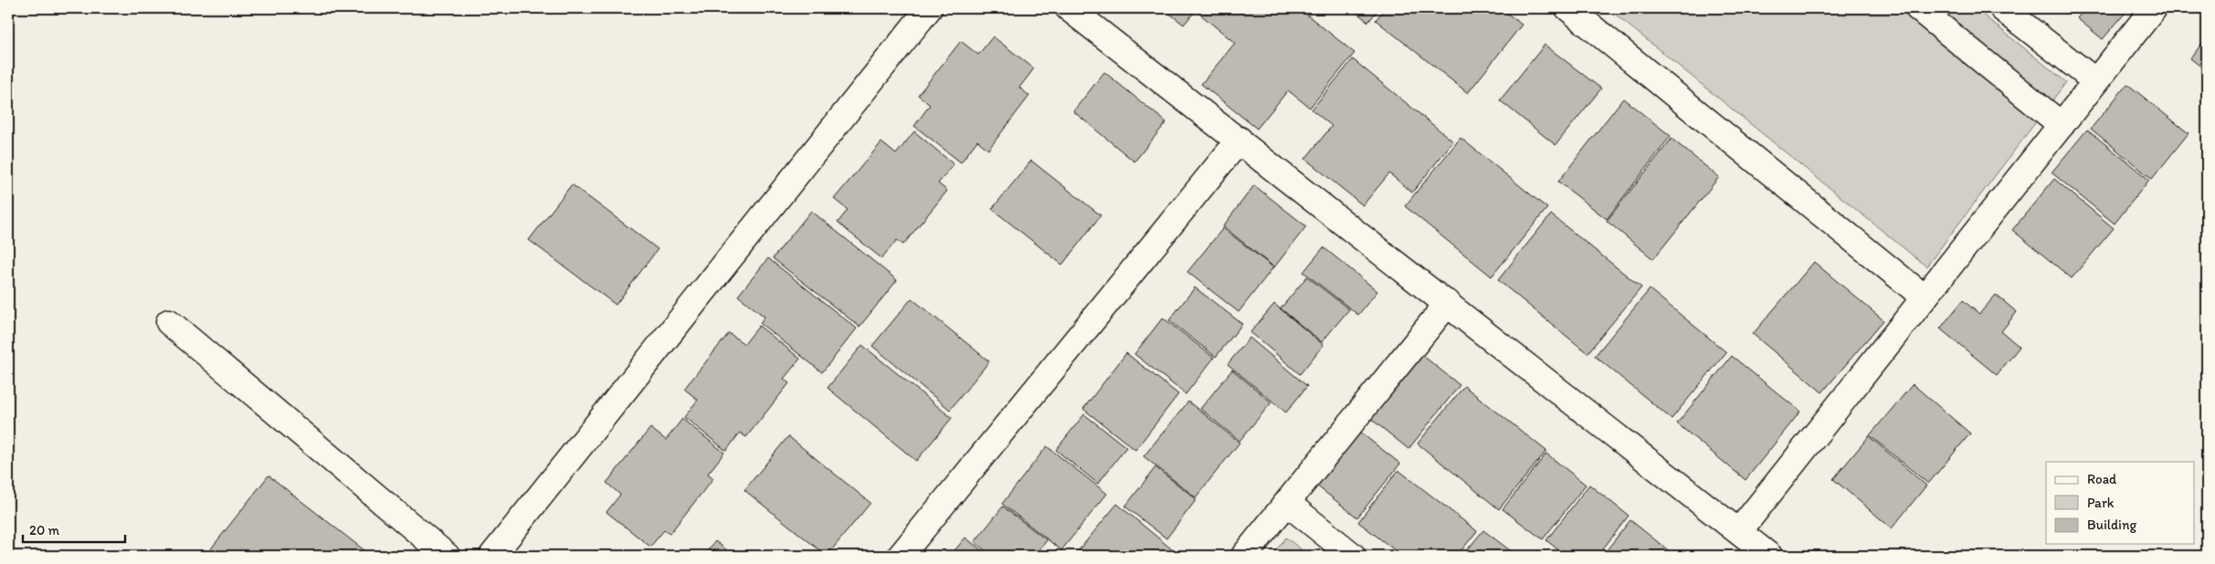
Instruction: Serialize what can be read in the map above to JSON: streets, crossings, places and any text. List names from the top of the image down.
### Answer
{
  "legend": ["Road", "Park", "Building"],
  "scale_bar": "20 m"
}
